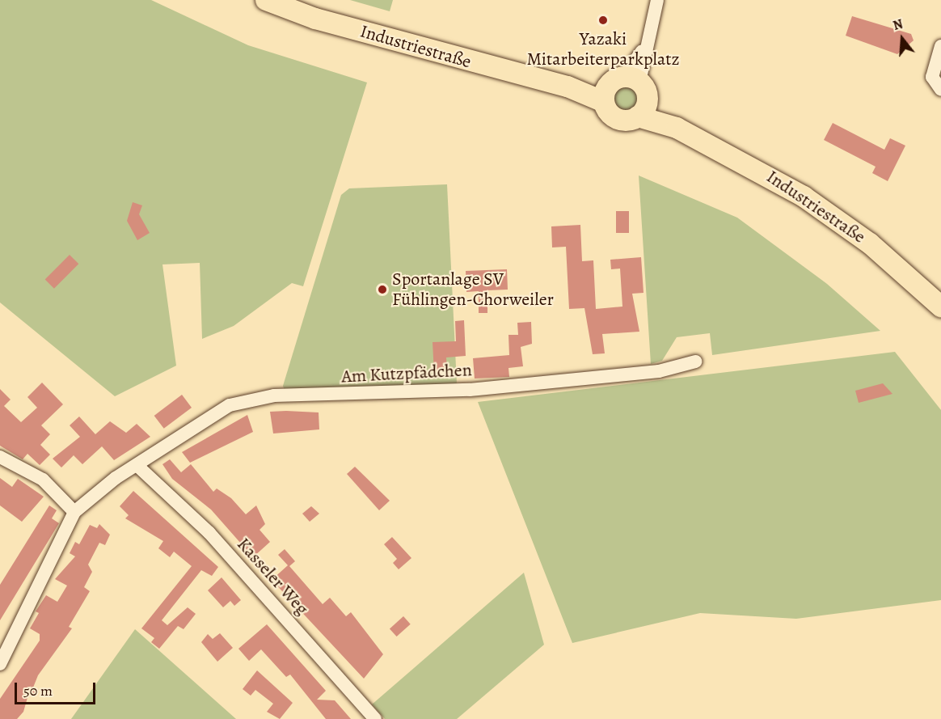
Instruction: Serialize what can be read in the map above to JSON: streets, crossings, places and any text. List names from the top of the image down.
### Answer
{
  "streets": {
    "main road": ["Industriestraße"],
    "street": ["Am Kutzpfädchen", "Kasseler Weg"]
  },
  "crossings": [
    ["Am Kutzpfädchen", "Kasseler Weg"]
  ],
  "places": ["Yazaki Mitarbeiterparkplatz", "Sportanlage SV Fühlingen-Chorweiler"],
  "scale_bar": "50 m",
  "north": "top"
}
